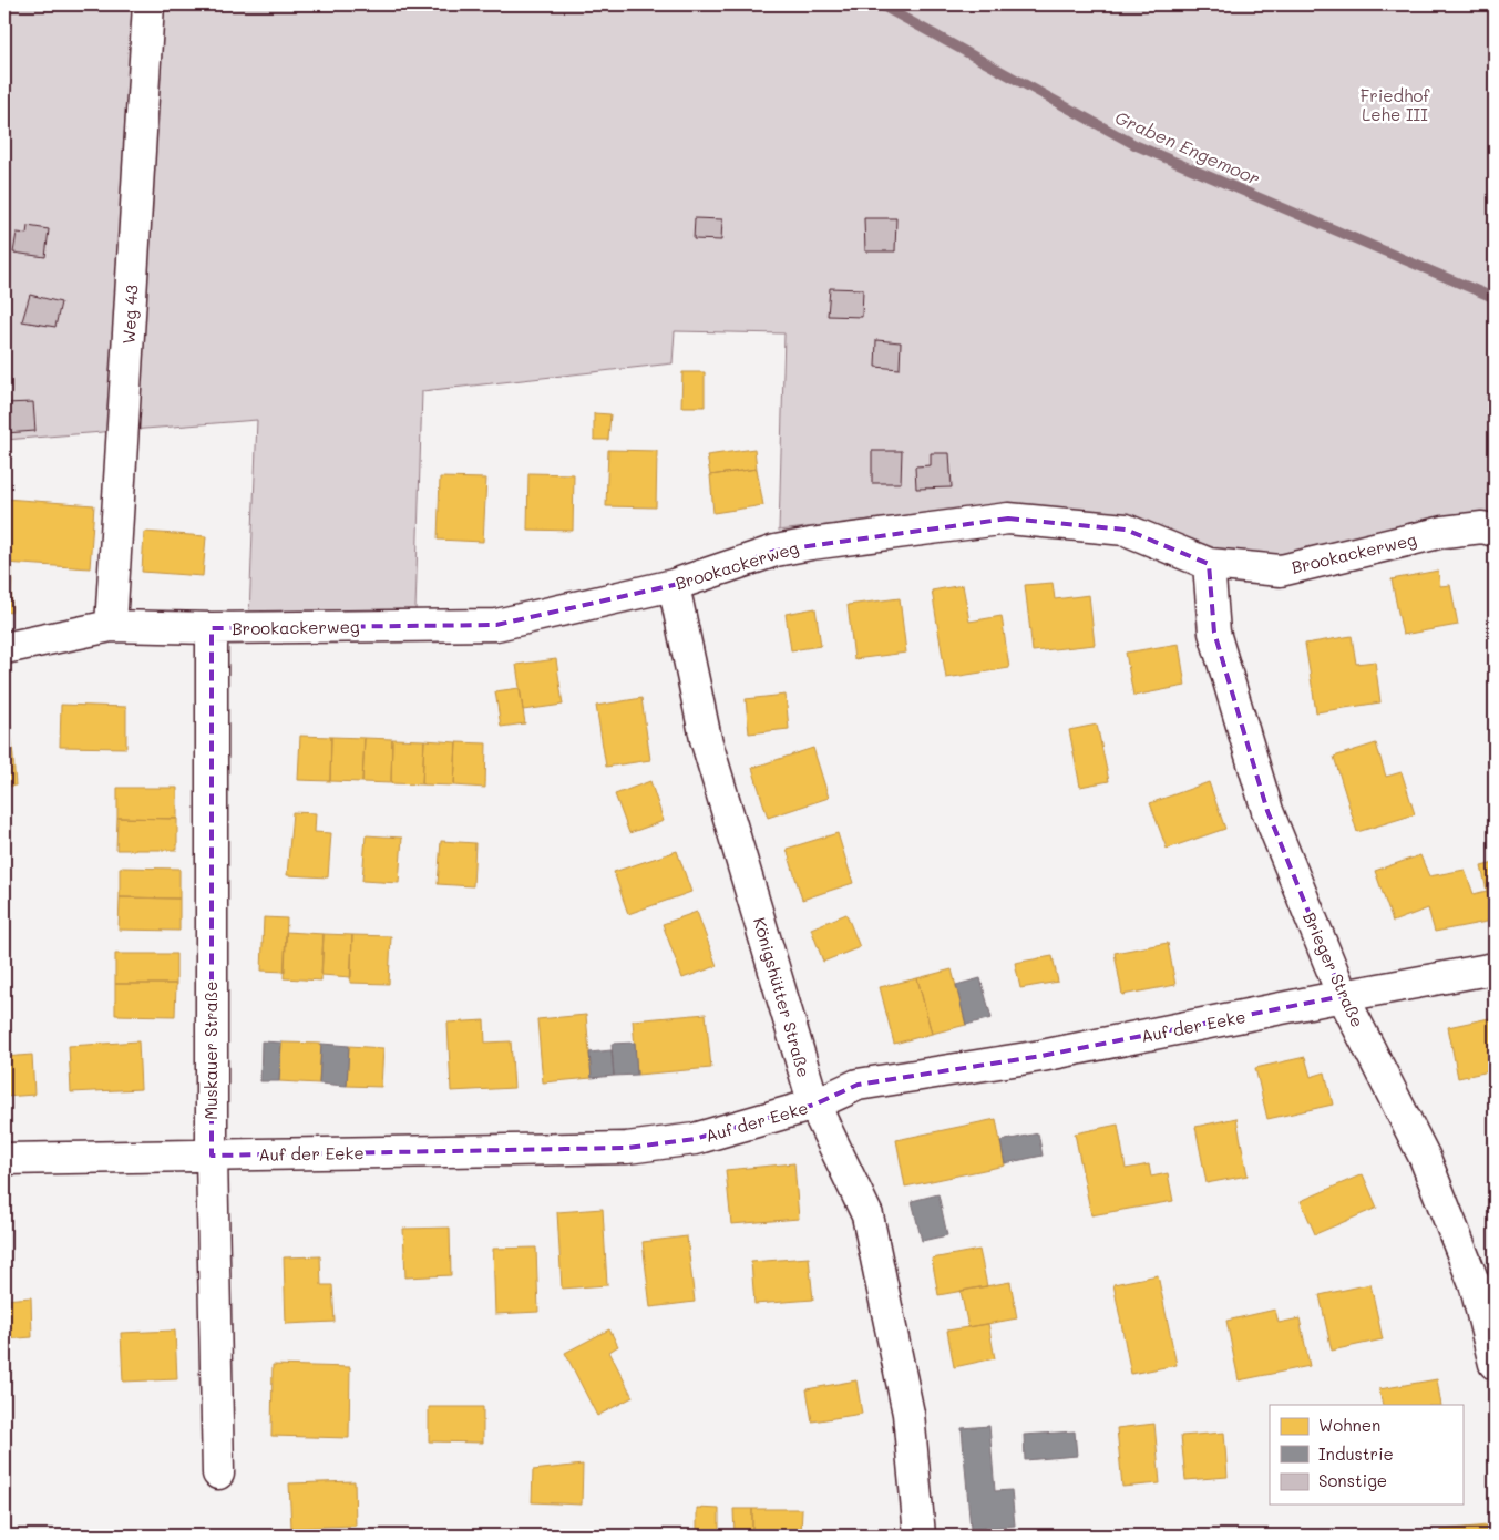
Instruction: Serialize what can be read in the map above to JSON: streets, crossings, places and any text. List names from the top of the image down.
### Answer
{
  "streets": {
    "street": [
      "Weg 43",
      "Brookackerweg",
      "Brieger Straße",
      "Königshütter Straße",
      "Auf der Eeke",
      "Muskauer Straße"
    ]
  },
  "crossings": [
    ["Weg 43", "Brookackerweg"],
    ["Brookackerweg", "Brieger Straße"],
    ["Brookackerweg", "Königshütter Straße"],
    ["Brookackerweg", "Muskauer Straße"],
    ["Brieger Straße", "Auf der Eeke"],
    ["Königshütter Straße", "Auf der Eeke"],
    ["Auf der Eeke", "Muskauer Straße"]
  ],
  "water": ["Graben Engemoor"],
  "parks": ["Friedhof Lehe III"],
  "legend": ["Wohnen", "Industrie", "Sonstige"]
}
